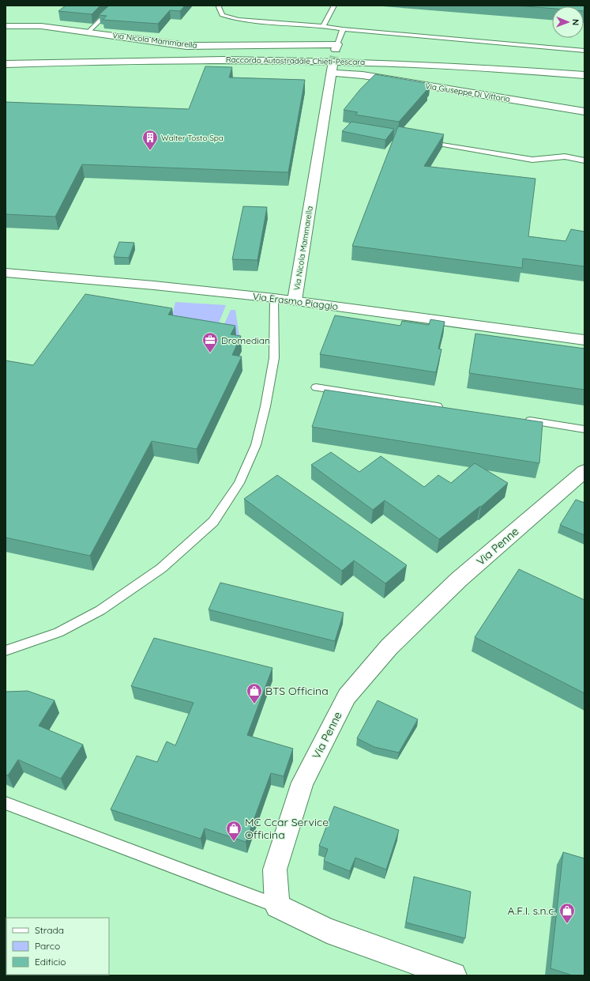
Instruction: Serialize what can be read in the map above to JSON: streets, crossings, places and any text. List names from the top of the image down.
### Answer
{
  "streets": {
    "main road": [
      "Via Nicola Mammarella",
      "Raccordo Autostradale Chieti-Pescara",
      "Via Giuseppe Di Vittorio",
      "Via Erasmo Piaggio",
      "Via Penne"
    ]
  },
  "crossings": [
    ["Via Nicola Mammarella", "Via Giuseppe Di Vittorio"],
    ["Via Nicola Mammarella", "Via Erasmo Piaggio"]
  ],
  "places": {
    "building": ["Walter Tosto Spa"],
    "office": ["Dromedian"],
    "shop": ["BTS Officina", "MC Ccar Service Officina", "A.F.I. s.n.c."]
  },
  "legend": ["Strada", "Parco", "Edificio"],
  "north": "right"
}
